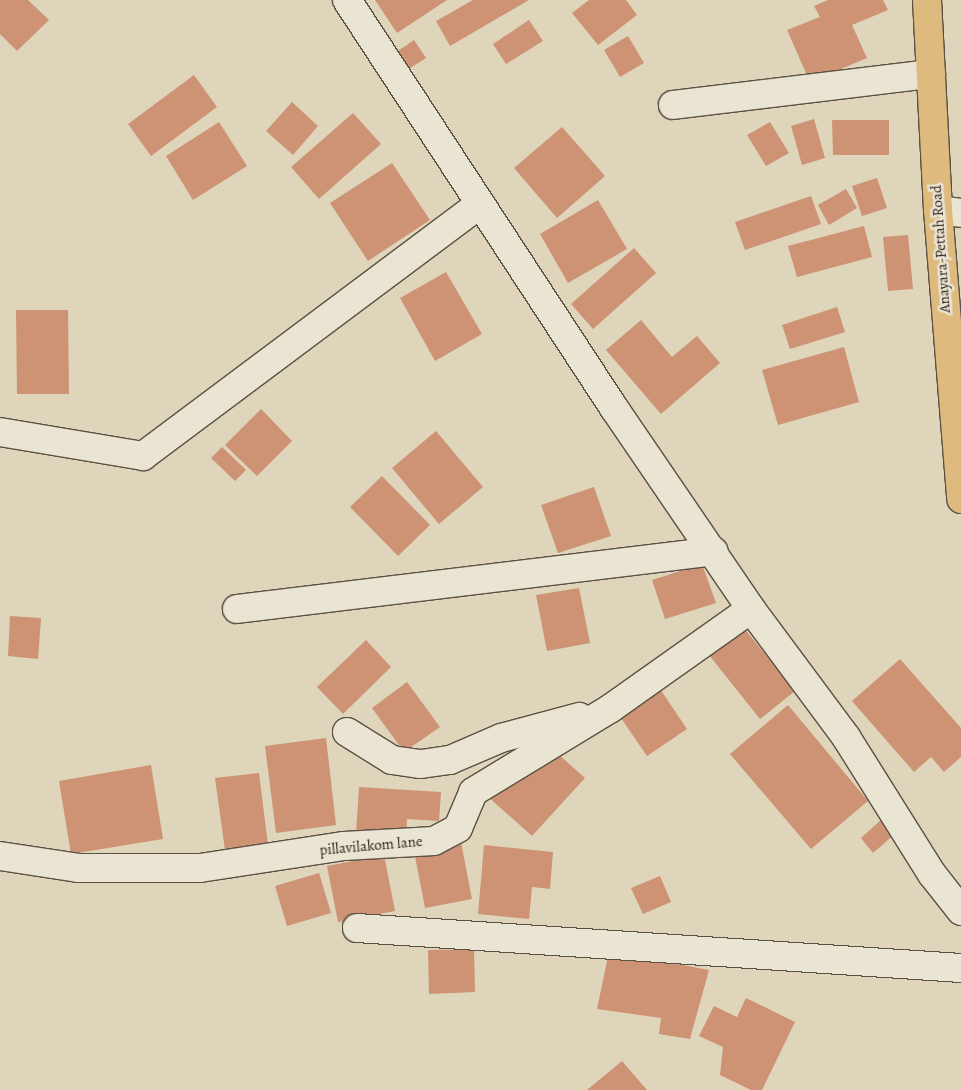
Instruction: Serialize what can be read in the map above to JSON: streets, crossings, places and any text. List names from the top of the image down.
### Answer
{
  "streets": {
    "main road": ["Anayara-Pettah Road"],
    "street": ["pillavilakom lane"]
  }
}
